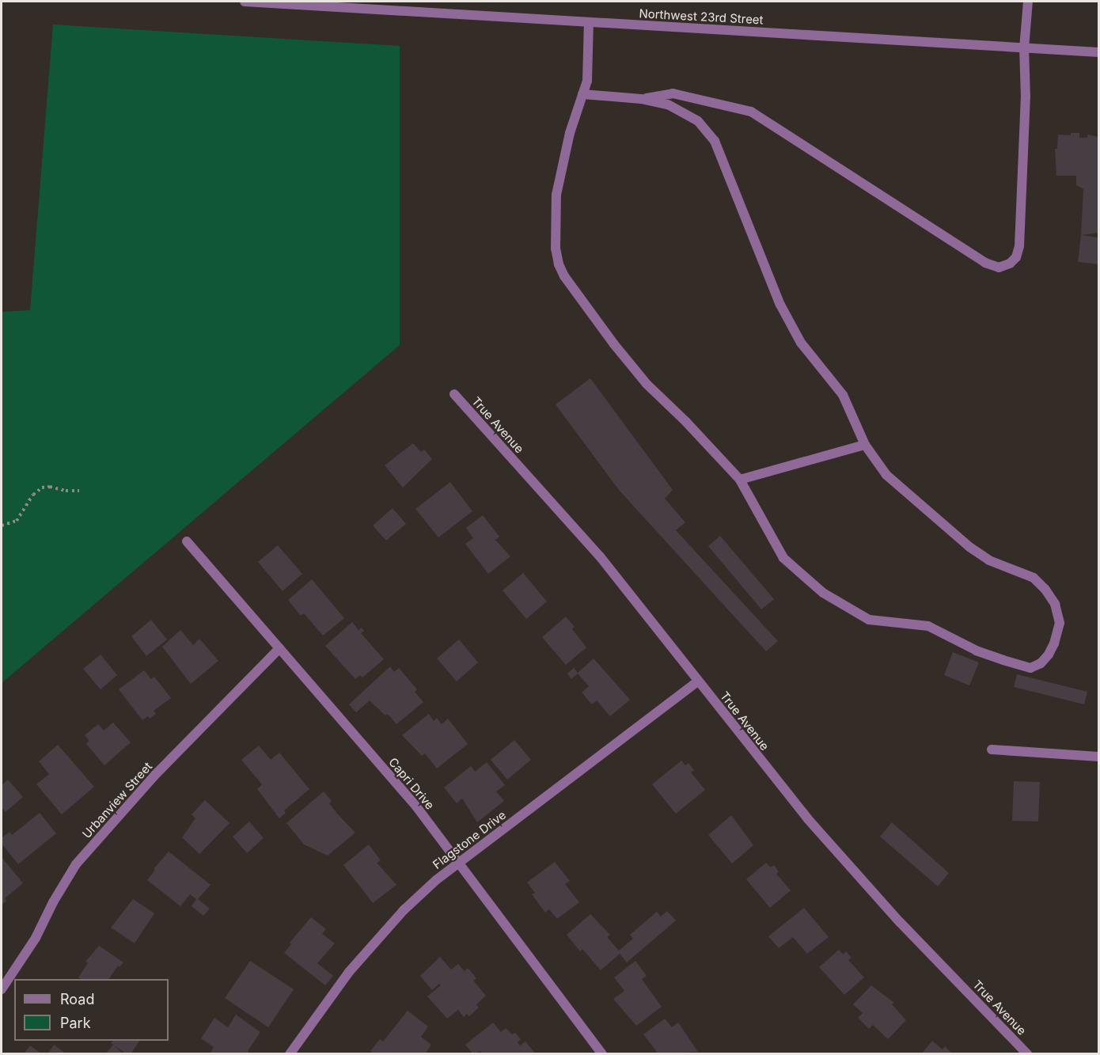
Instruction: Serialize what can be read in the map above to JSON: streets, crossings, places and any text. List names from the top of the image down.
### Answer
{
  "streets": {
    "street": [
      "Northwest 23rd Street",
      "True Avenue",
      "Capri Drive",
      "Urbanview Street",
      "Flagstone Drive"
    ]
  },
  "crossings": [
    ["True Avenue", "Flagstone Drive"],
    ["Capri Drive", "Urbanview Street"],
    ["Capri Drive", "Flagstone Drive"]
  ],
  "legend": ["Road", "Park"]
}
